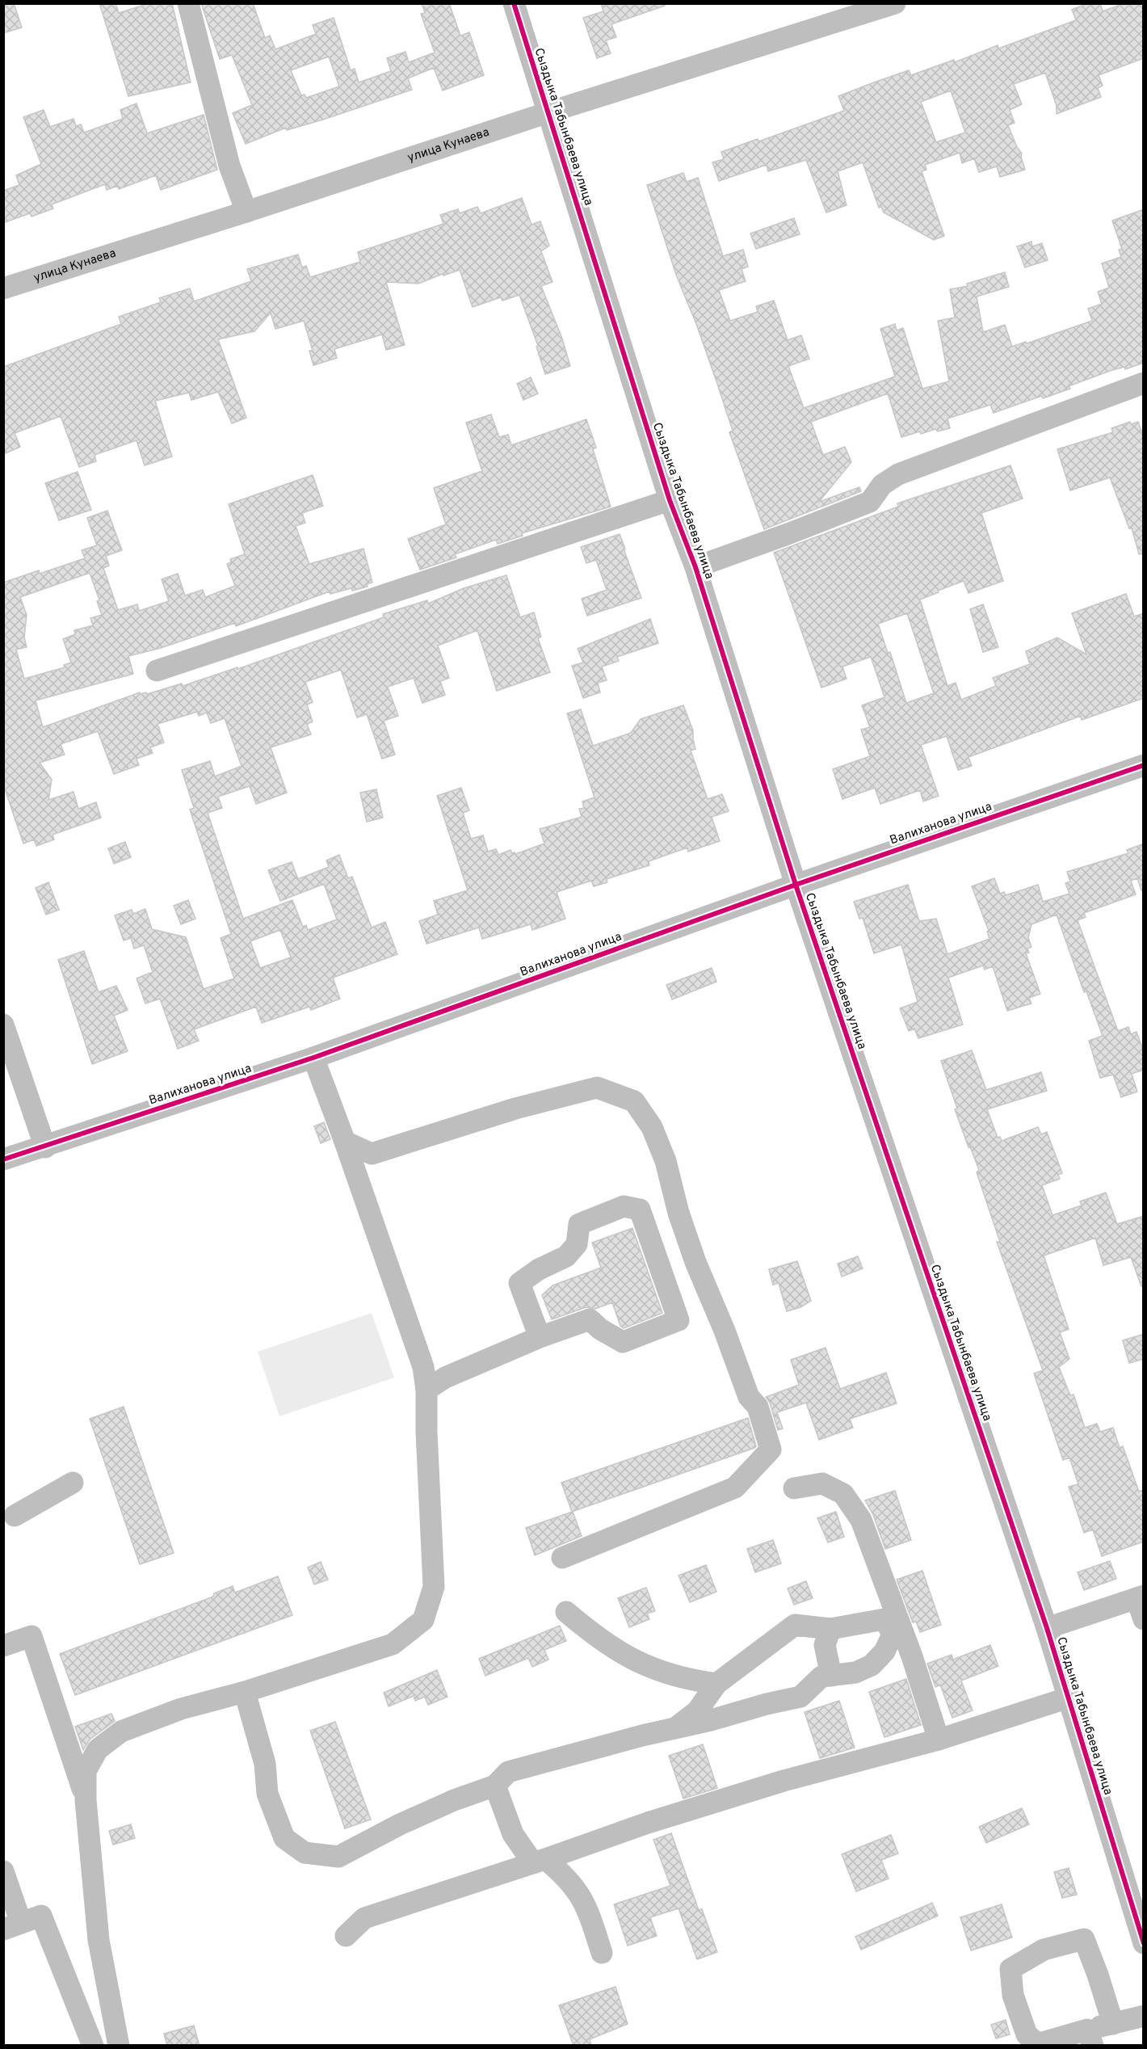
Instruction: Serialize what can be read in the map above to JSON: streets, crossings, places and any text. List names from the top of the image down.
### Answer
{
  "streets": {
    "street": ["Сыздыка Табынбаева улица", "улица Кунаева", "Валиханова улица"]
  },
  "crossings": [
    ["Сыздыка Табынбаева улица", "улица Кунаева"],
    ["Сыздыка Табынбаева улица", "Валиханова улица"]
  ]
}
